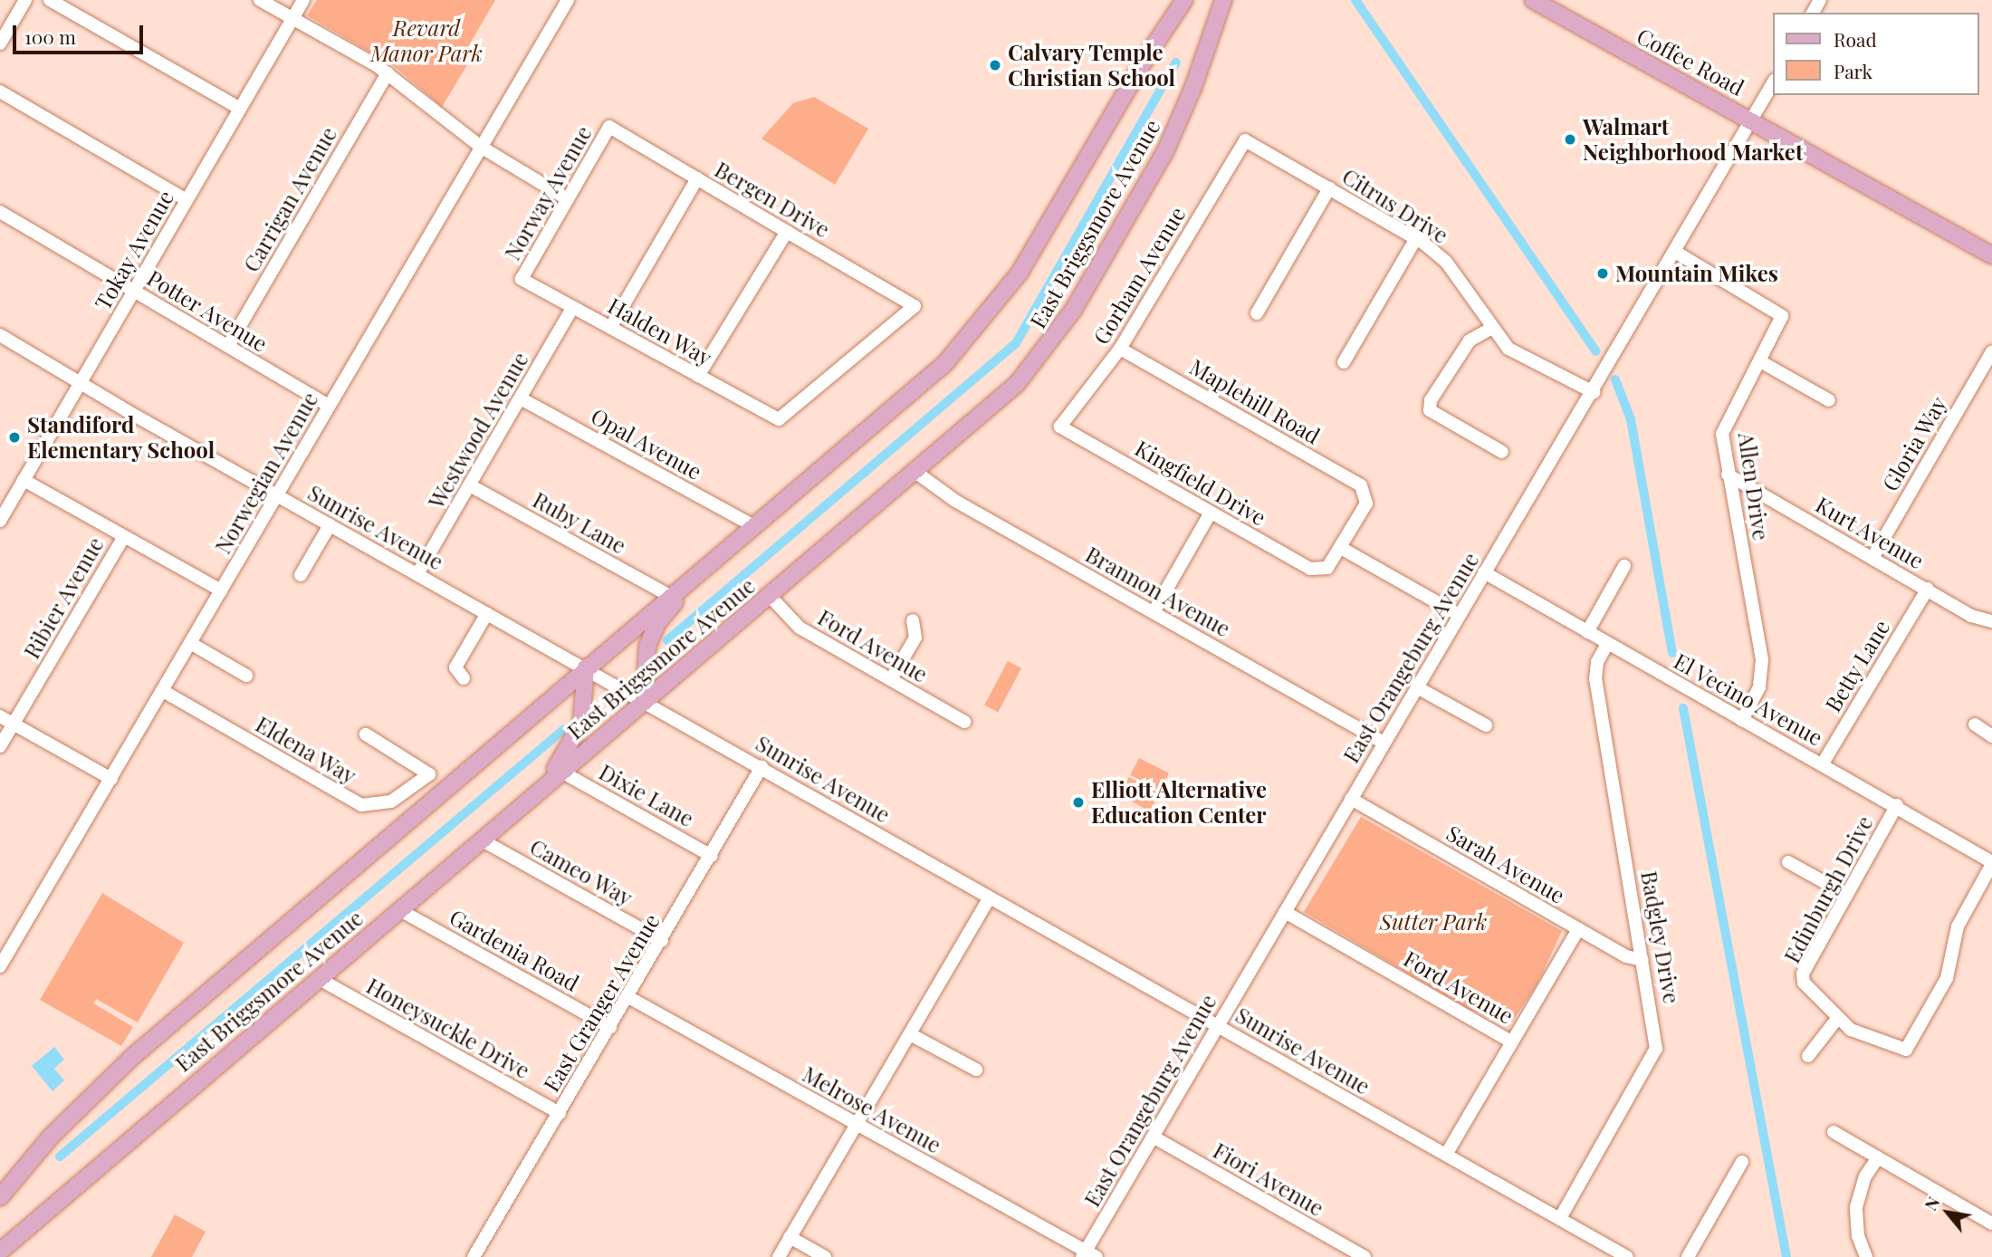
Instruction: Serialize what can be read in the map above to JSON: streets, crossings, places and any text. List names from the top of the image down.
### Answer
{
  "streets": {
    "main road": ["Coffee Road", "East Briggsmore Avenue"],
    "street": [
      "Norway Avenue",
      "Carrigan Avenue",
      "Bergen Drive",
      "Citrus Drive",
      "Tokay Avenue",
      "Gorham Avenue",
      "Potter Avenue",
      "Halden Way",
      "Maplehill Road",
      "Westwood Avenue",
      "Opal Avenue",
      "Gloria Way",
      "Norwegian Avenue",
      "Kingfield Drive",
      "Allen Drive",
      "Ruby Lane",
      "Sunrise Avenue",
      "Kurt Avenue",
      "Brannon Avenue",
      "Ribier Avenue",
      "Ford Avenue",
      "East Orangeburg Avenue",
      "Betty Lane",
      "El Vecino Avenue",
      "Eldena Way",
      "Dixie Lane",
      "Sarah Avenue",
      "Cameo Way",
      "Edinburgh Drive",
      "Badgley Drive",
      "Gardenia Road",
      "East Granger Avenue",
      "Honeysuckle Drive",
      "Melrose Avenue",
      "Fiori Avenue"
    ]
  },
  "crossings": [
    ["Coffee Road", "East Orangeburg Avenue"],
    ["Norway Avenue", "Bergen Drive"],
    ["Norway Avenue", "Halden Way"],
    ["Carrigan Avenue", "Potter Avenue"],
    ["Bergen Drive", "Halden Way"],
    ["Citrus Drive", "Gorham Avenue"],
    ["Citrus Drive", "East Orangeburg Avenue"],
    ["East Briggsmore Avenue", "Opal Avenue"],
    ["East Briggsmore Avenue", "Ruby Lane"],
    ["East Briggsmore Avenue", "Sunrise Avenue"],
    ["East Briggsmore Avenue", "Brannon Avenue"],
    ["East Briggsmore Avenue", "Ford Avenue"],
    ["East Briggsmore Avenue", "Dixie Lane"],
    ["East Briggsmore Avenue", "Cameo Way"],
    ["East Briggsmore Avenue", "Gardenia Road"],
    ["East Briggsmore Avenue", "Honeysuckle Drive"],
    ["Tokay Avenue", "Potter Avenue"],
    ["Tokay Avenue", "Sunrise Avenue"],
    ["Gorham Avenue", "Maplehill Road"],
    ["Gorham Avenue", "Kingfield Drive"],
    ["Potter Avenue", "Norwegian Avenue"],
    ["Halden Way", "Westwood Avenue"],
    ["Maplehill Road", "Kingfield Drive"],
    ["Westwood Avenue", "Opal Avenue"],
    ["Westwood Avenue", "Ruby Lane"],
    ["Westwood Avenue", "Sunrise Avenue"],
    ["Gloria Way", "Kurt Avenue"],
    ["Norwegian Avenue", "Sunrise Avenue"],
    ["Norwegian Avenue", "Eldena Way"],
    ["Allen Drive", "Kurt Avenue"],
    ["Allen Drive", "East Orangeburg Avenue"],
    ["Allen Drive", "El Vecino Avenue"],
    ["Sunrise Avenue", "East Orangeburg Avenue"],
    ["Sunrise Avenue", "Badgley Drive"],
    ["Sunrise Avenue", "East Granger Avenue"],
    ["Kurt Avenue", "Betty Lane"],
    ["Brannon Avenue", "East Orangeburg Avenue"],
    ["Ford Avenue", "East Orangeburg Avenue"],
    ["East Orangeburg Avenue", "El Vecino Avenue"],
    ["East Orangeburg Avenue", "Sarah Avenue"],
    ["East Orangeburg Avenue", "Melrose Avenue"],
    ["East Orangeburg Avenue", "Fiori Avenue"],
    ["Betty Lane", "El Vecino Avenue"],
    ["El Vecino Avenue", "Edinburgh Drive"],
    ["El Vecino Avenue", "Badgley Drive"],
    ["Dixie Lane", "East Granger Avenue"],
    ["Sarah Avenue", "Badgley Drive"],
    ["Cameo Way", "East Granger Avenue"],
    ["Gardenia Road", "East Granger Avenue"],
    ["East Granger Avenue", "Honeysuckle Drive"],
    ["East Granger Avenue", "Melrose Avenue"]
  ],
  "parks": ["Revard Manor Park", "Sutter Park"],
  "places": [
    "Calvary Temple Christian School",
    "Walmart Neighborhood Market",
    "Mountain Mikes",
    "Standiford Elementary School",
    "Elliott Alternative Education Center"
  ],
  "legend": ["Road", "Park"],
  "scale_bar": "100 m",
  "north": "top left"
}
